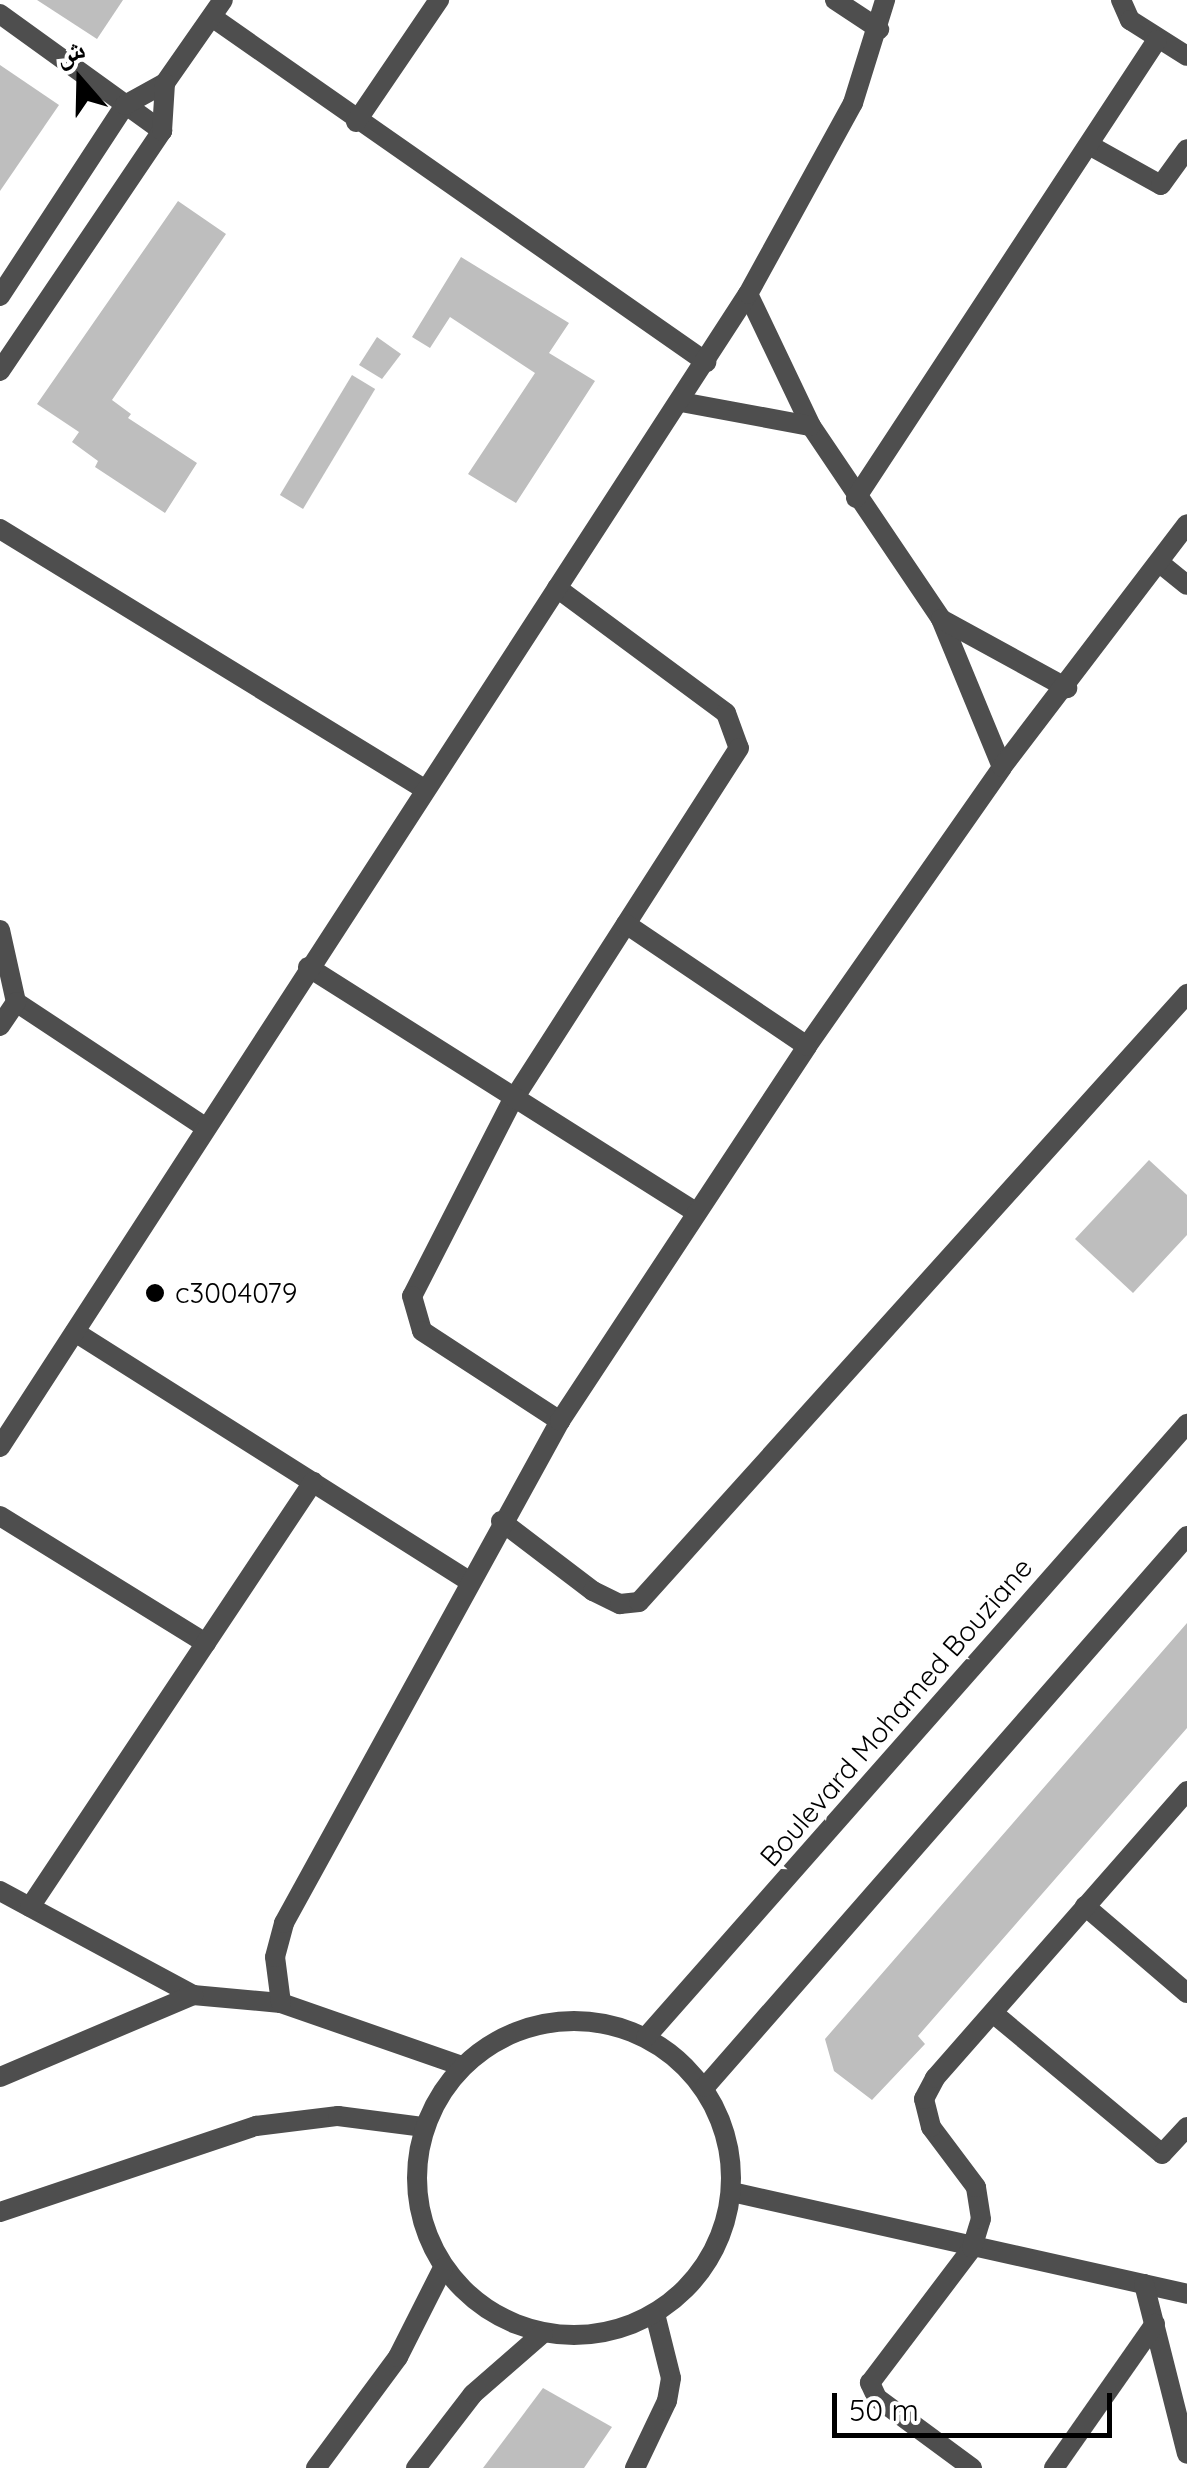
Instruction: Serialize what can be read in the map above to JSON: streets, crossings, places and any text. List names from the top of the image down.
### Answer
{
  "streets": {
    "street": ["Boulevard Mohamed Bouziane"]
  },
  "places": ["c3004079"],
  "scale_bar": "50 m",
  "north": "top"
}
